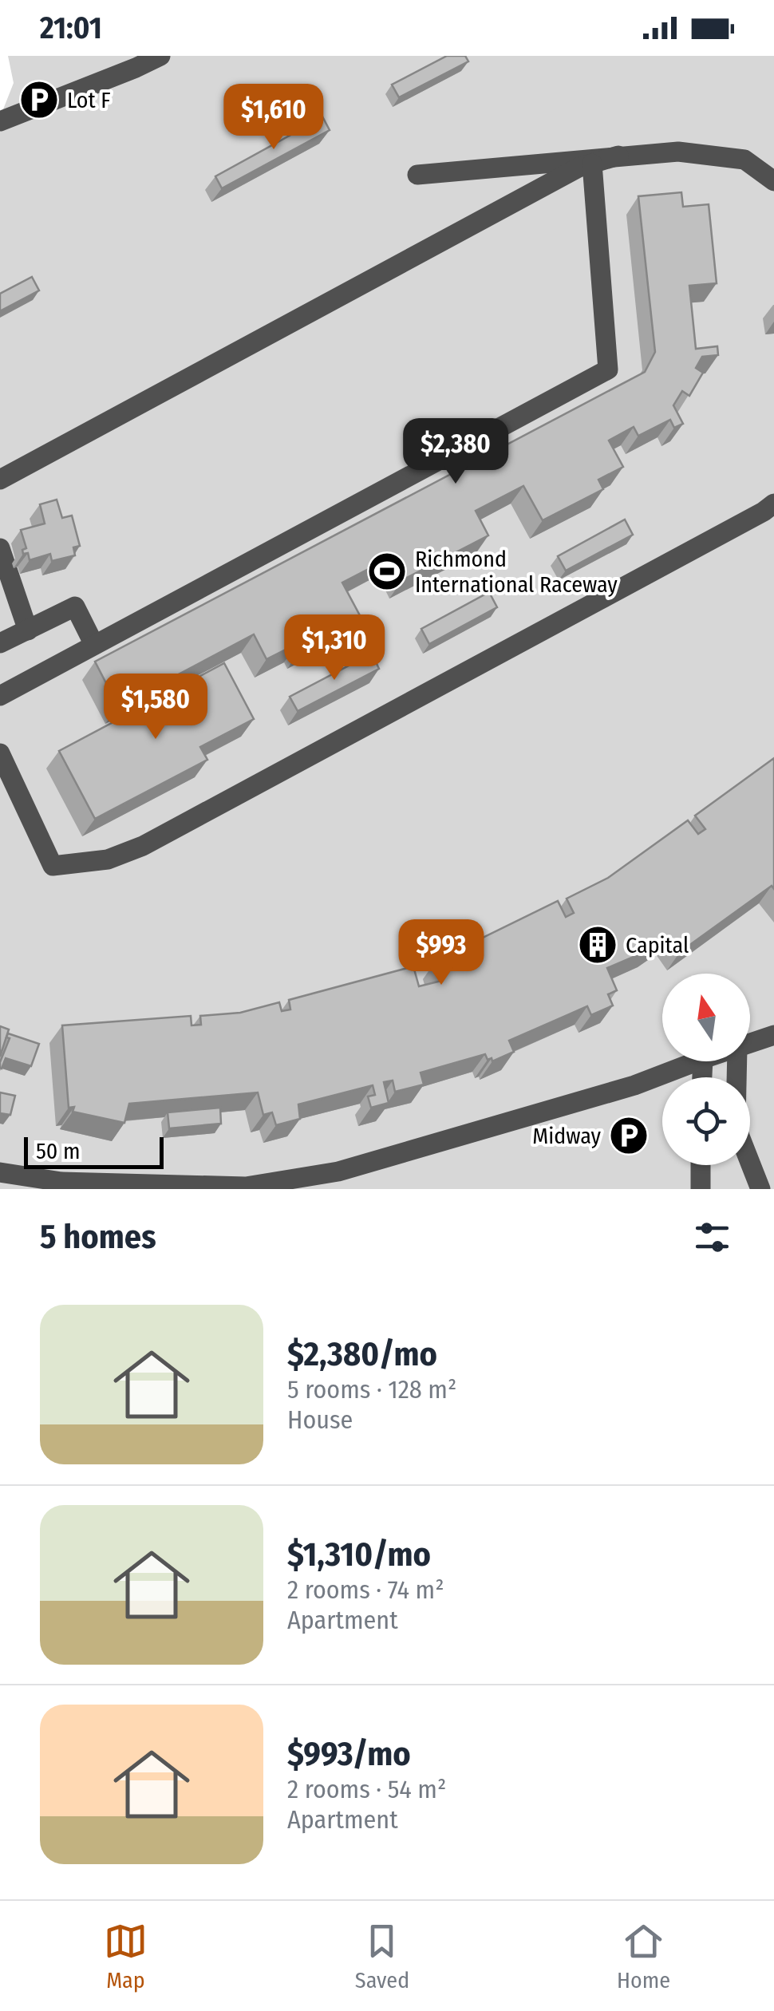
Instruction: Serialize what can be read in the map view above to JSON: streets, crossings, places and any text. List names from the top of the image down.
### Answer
{
  "places": {
    "parking": ["Lot F", "Midway"],
    "sports": ["Richmond International Raceway"],
    "building": ["Capital"]
  },
  "scale_bar": "50 m",
  "north": "top",
  "page": {
    "status": "21:01",
    "price": [
      "$1,610",
      "$2,380",
      "$1,310",
      "$1,580",
      "$993"
    ],
    "scale": "50 m",
    "heading": "5 homes",
    "list": [
      {
        "name": "$2,380/mo",
        "note": "5 rooms · 128 m² · House"
      },
      {
        "name": "$1,310/mo",
        "note": "2 rooms · 74 m² · Apartment"
      },
      {
        "name": "$993/mo",
        "note": "2 rooms · 54 m² · Apartment"
      }
    ],
    "tabs": ["Map", "Saved", "Home"]
  }
}
